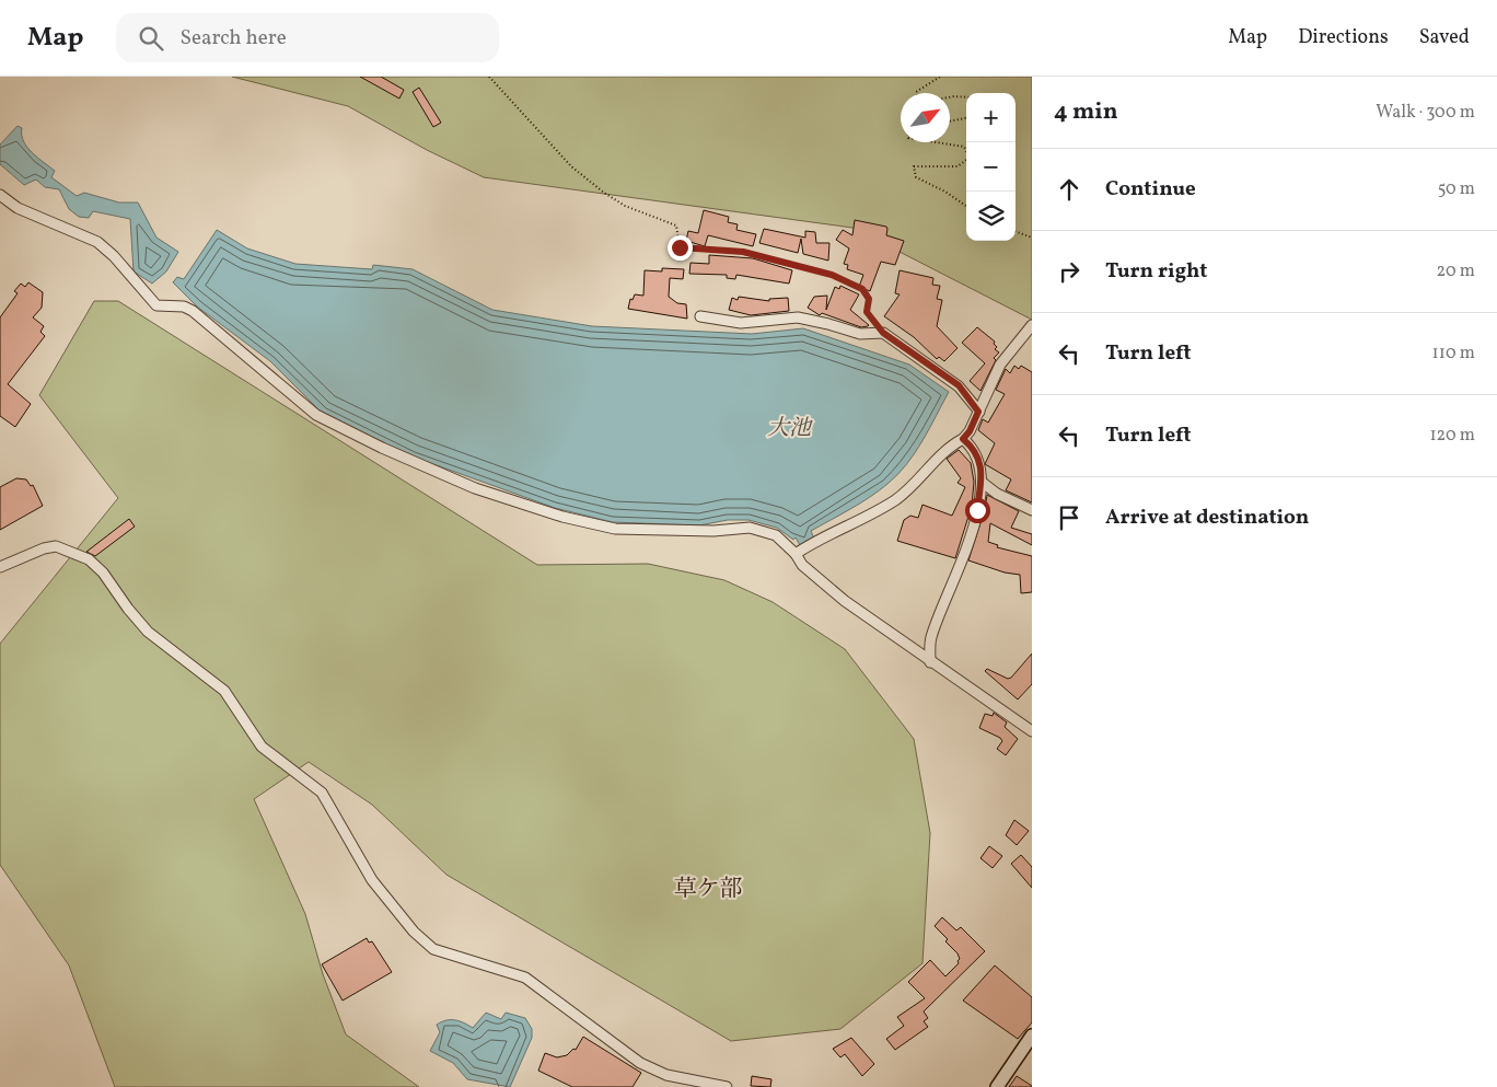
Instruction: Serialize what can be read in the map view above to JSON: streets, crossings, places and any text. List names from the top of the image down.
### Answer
{
  "districts": ["草ケ部"],
  "water": ["大池"],
  "north": "top right",
  "page": {
    "header": "Map",
    "search": "Search here",
    "nav": ["Map", "Directions", "Saved"],
    "heading": ["4 min", "Walk · 300 m"],
    "map_buttons": ["+", "−"],
    "list": [
      ["Continue", "50 m"],
      ["Turn right", "20 m"],
      ["Turn left", "110 m"],
      ["Turn left", "120 m"],
      "Arrive at destination"
    ]
  }
}
